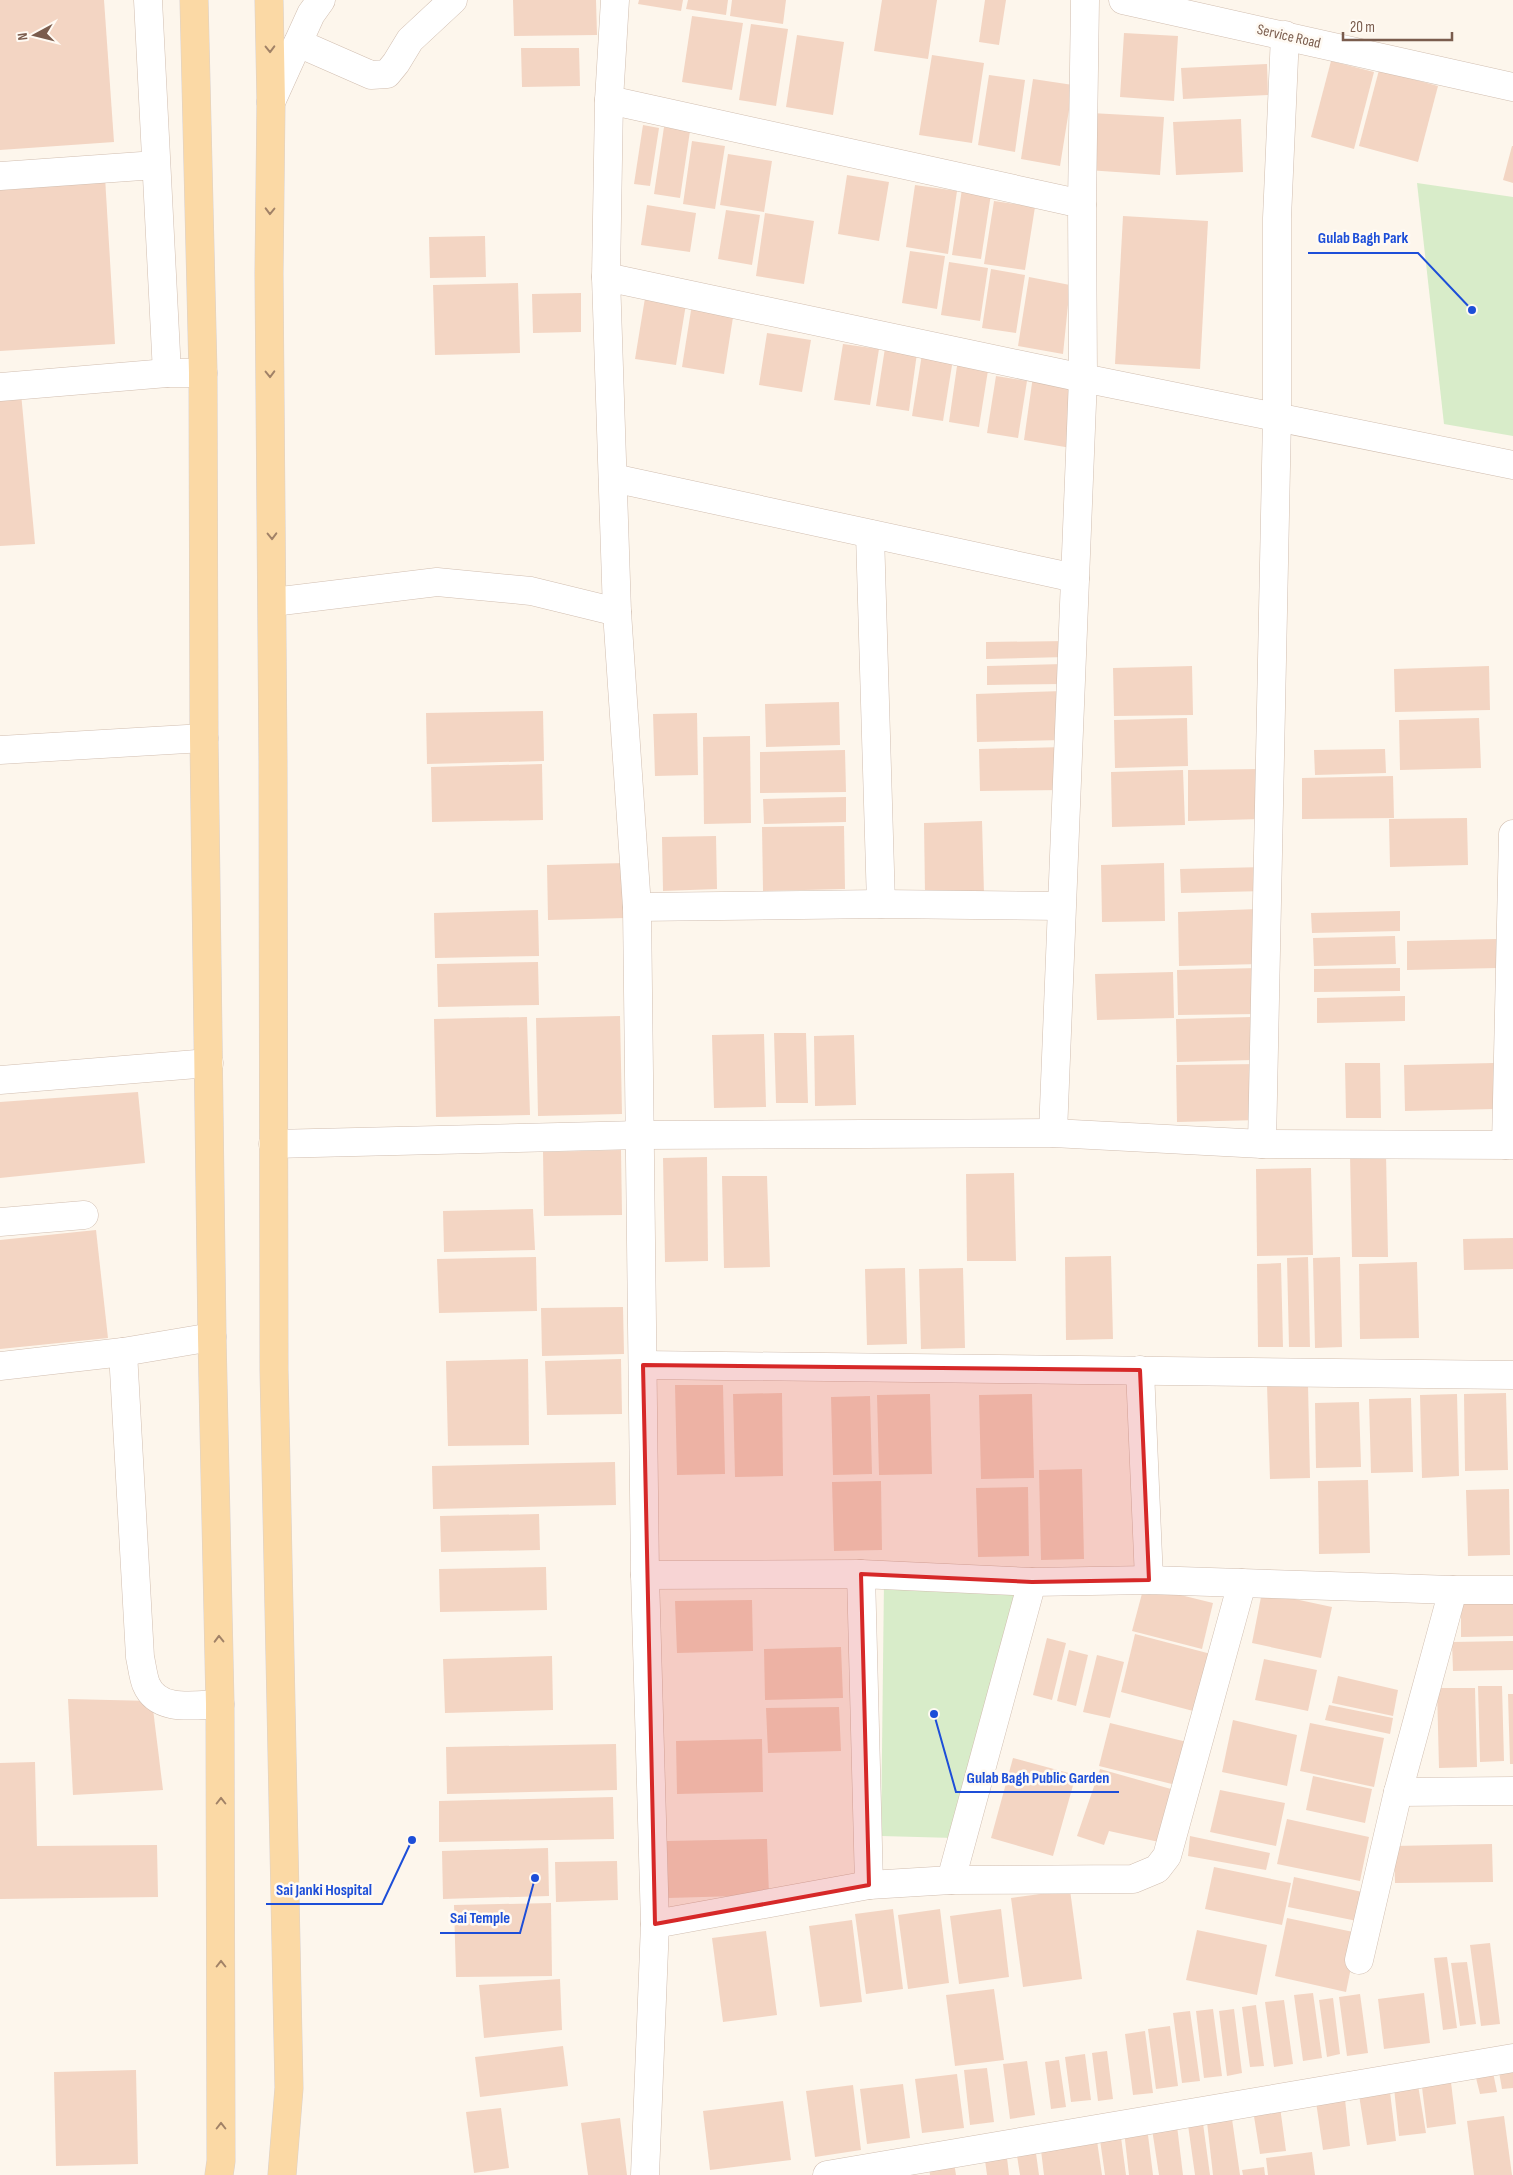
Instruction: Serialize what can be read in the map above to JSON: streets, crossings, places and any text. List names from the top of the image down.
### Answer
{
  "streets": {
    "street": ["Service Road"]
  },
  "places": [
    "Gulab Bagh Park",
    "Gulab Bagh Public Garden",
    "Sai Janki Hospital",
    "Sai Temple"
  ],
  "scale_bar": "20 m",
  "north": "left"
}
